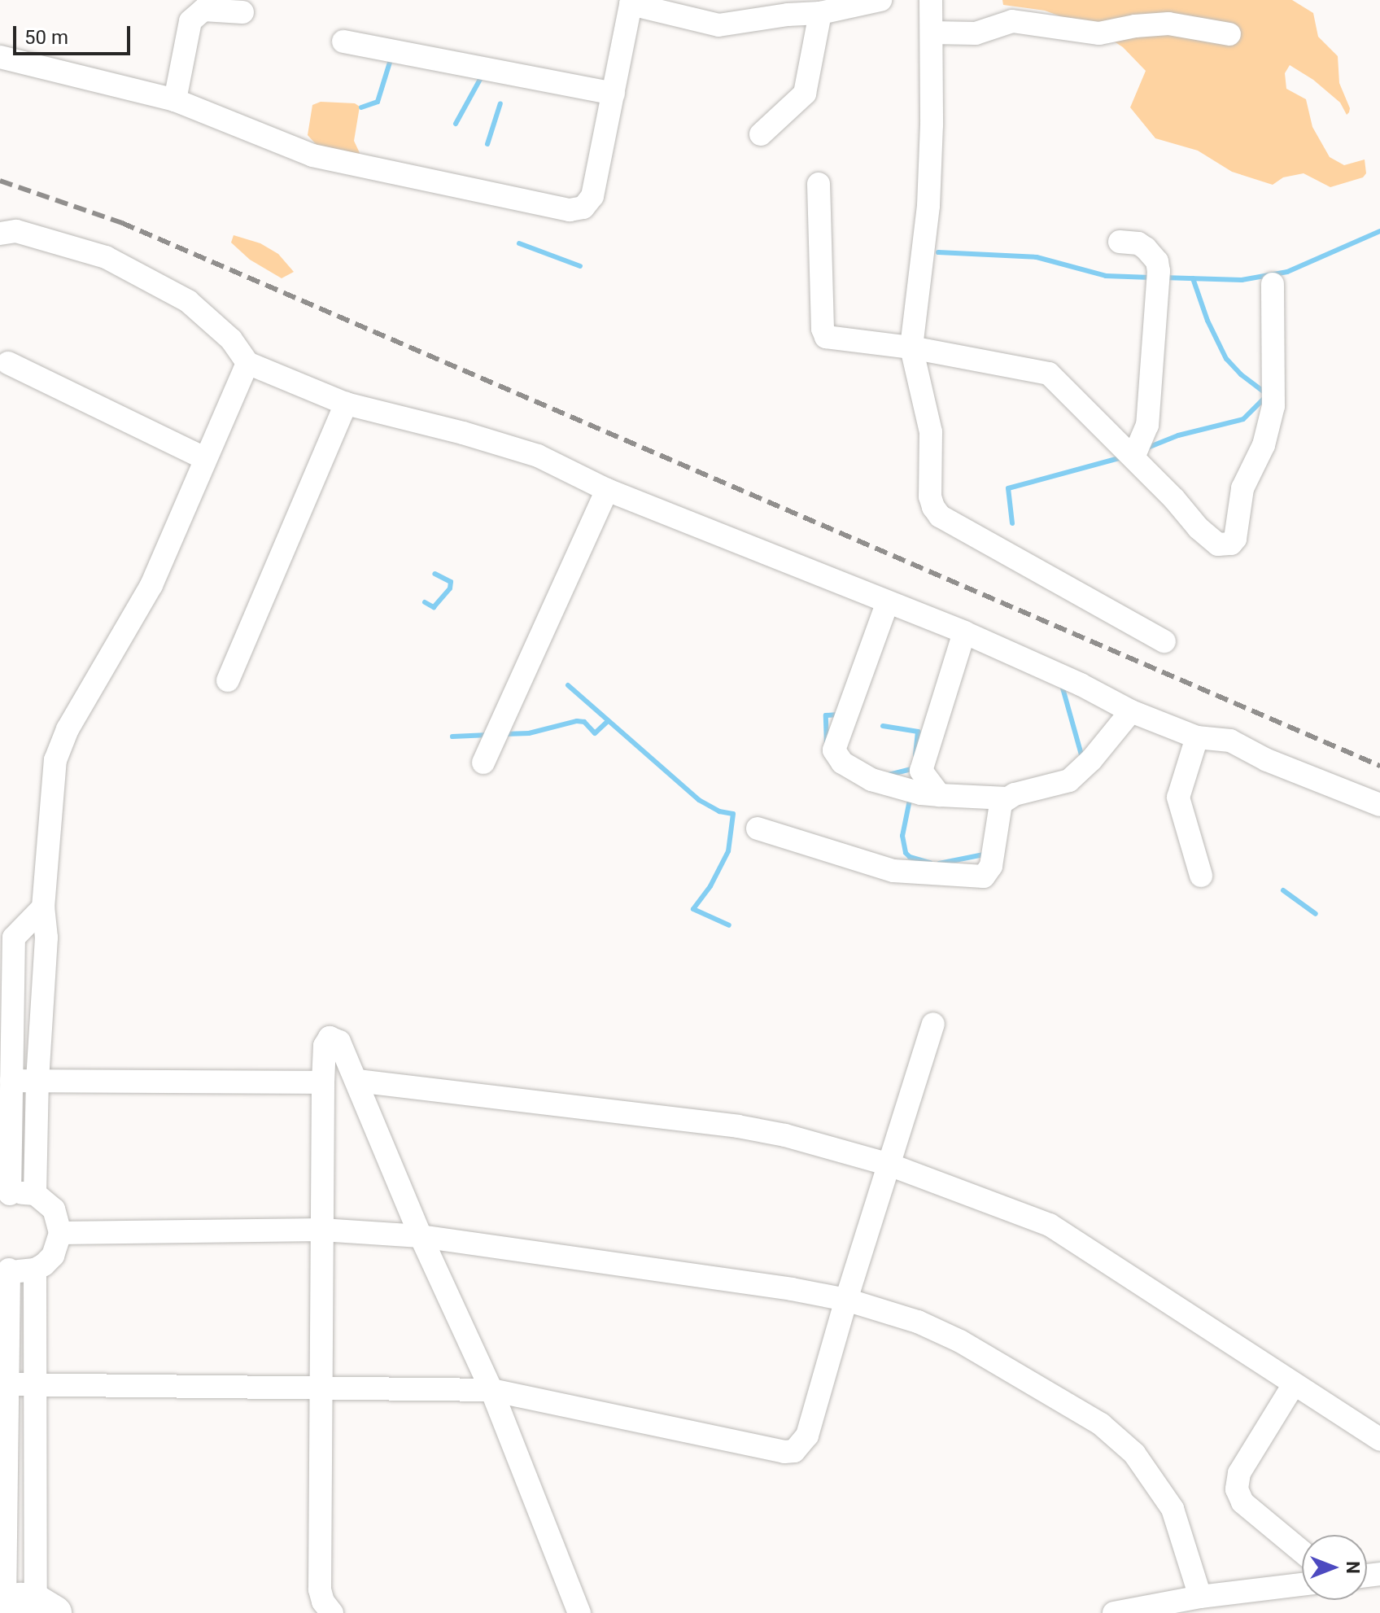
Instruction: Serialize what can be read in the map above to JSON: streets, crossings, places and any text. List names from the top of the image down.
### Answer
{
  "scale_bar": "50 m",
  "north": "right"
}
